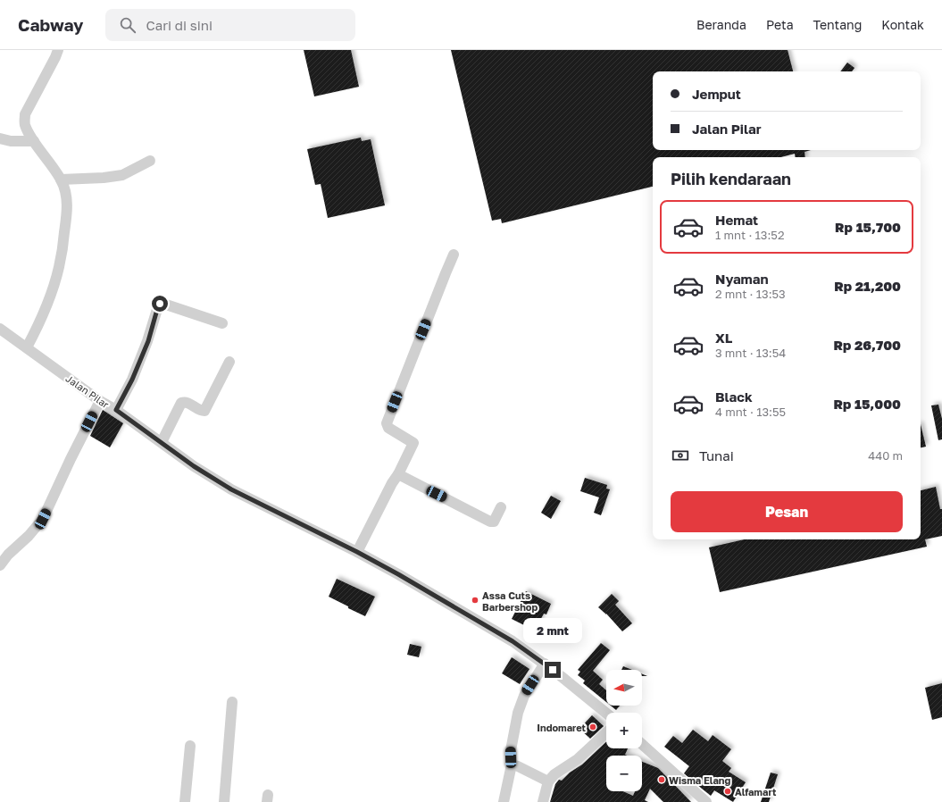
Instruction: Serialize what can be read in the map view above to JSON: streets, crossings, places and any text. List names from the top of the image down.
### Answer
{
  "streets": {
    "street": ["Jalan Pilar"]
  },
  "places": [
    "Assa Cuts Barbershop",
    "Indomaret",
    "Wisma Elang",
    "Alfamart"
  ],
  "north": "left",
  "page": {
    "header": "Cabway",
    "search": "Cari di sini",
    "nav": [
      "Beranda",
      "Peta",
      "Tentang",
      "Kontak"
    ],
    "banner": ["Jemput", "Jalan Pilar"],
    "heading": "Pilih kendaraan",
    "list": [
      {
        "name": "Hemat",
        "note": "1 mnt · 13:52",
        "value": "Rp 15,700"
      },
      {
        "name": "Nyaman",
        "note": "2 mnt · 13:53",
        "value": "Rp 21,200"
      },
      {
        "name": "XL",
        "note": "3 mnt · 13:54",
        "value": "Rp 26,700"
      },
      {
        "name": "Black",
        "note": "4 mnt · 13:55",
        "value": "Rp 15,000"
      }
    ],
    "pay": ["Tunai", "440 m"],
    "buttons": "Pesan",
    "bubble": "2 mnt",
    "map_buttons": ["+", "−"]
  }
}
